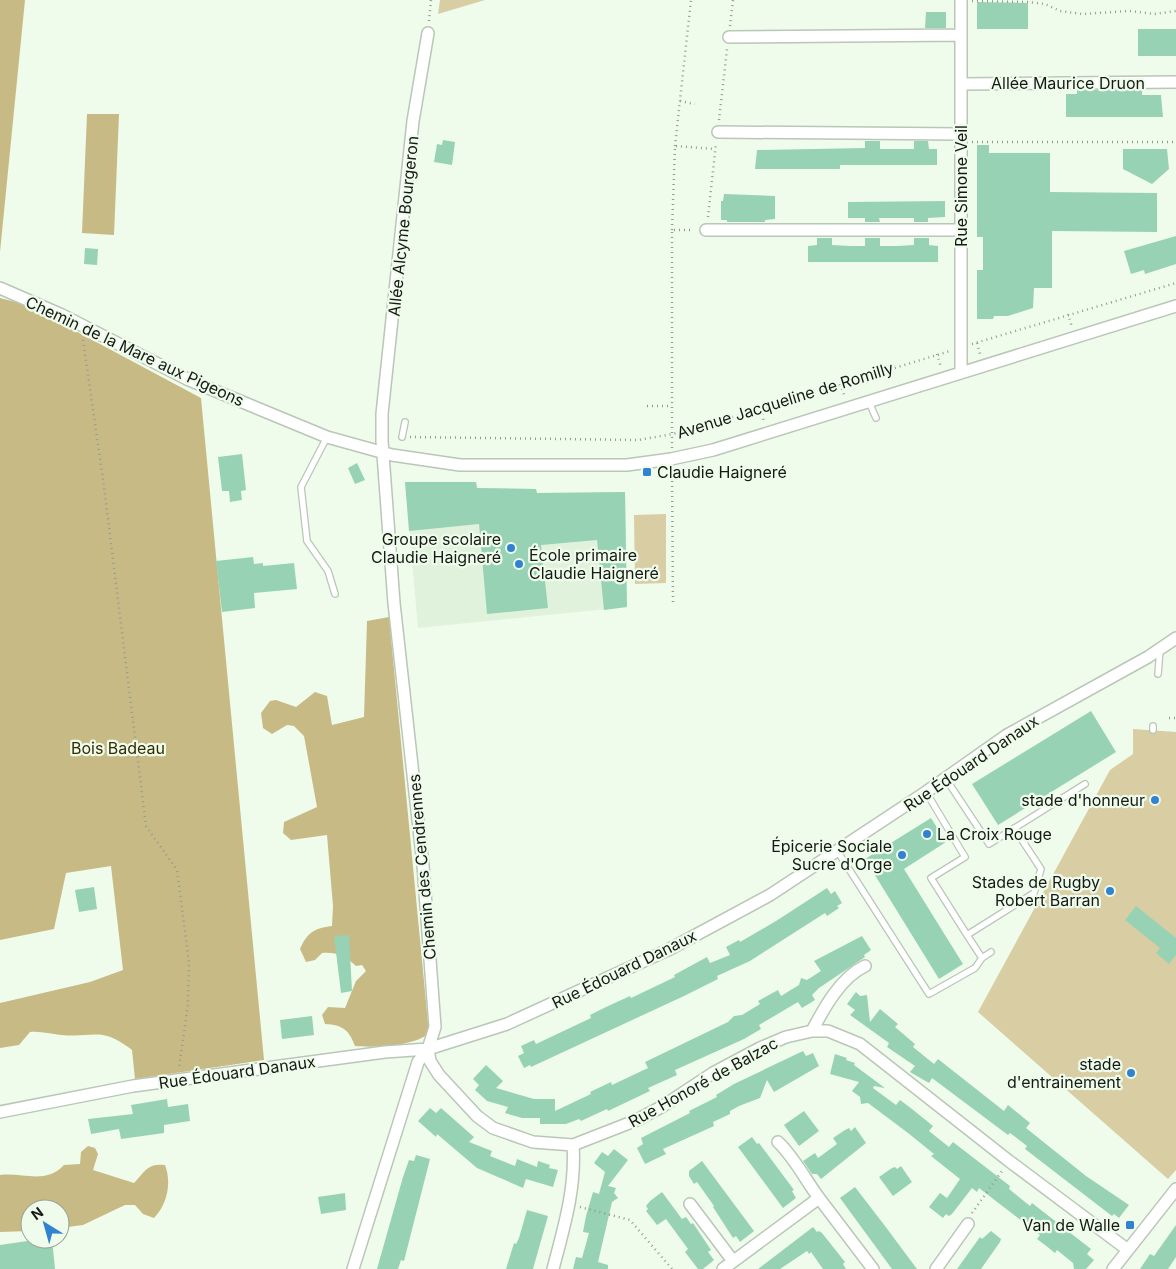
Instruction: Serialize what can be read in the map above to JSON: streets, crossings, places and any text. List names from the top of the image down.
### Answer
{
  "streets": {
    "street": [
      "Allée Maurice Druon",
      "Rue Simone Veil",
      "Allée Alcyme Bourgeron",
      "Chemin de la Mare aux Pigeons",
      "Avenue Jacqueline de Romilly",
      "Rue Édouard Danaux",
      "Chemin des Cendrennes",
      "Rue Honoré de Balzac"
    ]
  },
  "crossings": [
    ["Allée Maurice Druon", "Rue Simone Veil"],
    ["Rue Simone Veil", "Avenue Jacqueline de Romilly"],
    ["Allée Alcyme Bourgeron", "Chemin de la Mare aux Pigeons"],
    ["Allée Alcyme Bourgeron", "Avenue Jacqueline de Romilly"],
    ["Allée Alcyme Bourgeron", "Chemin des Cendrennes"],
    ["Chemin de la Mare aux Pigeons", "Avenue Jacqueline de Romilly"],
    ["Chemin de la Mare aux Pigeons", "Chemin des Cendrennes"],
    ["Avenue Jacqueline de Romilly", "Chemin des Cendrennes"],
    ["Rue Édouard Danaux", "Chemin des Cendrennes"],
    ["Rue Édouard Danaux", "Rue Honoré de Balzac"],
    ["Chemin des Cendrennes", "Rue Honoré de Balzac"]
  ],
  "parks": ["Bois Badeau"],
  "places": {
    "transit": ["Claudie Haigneré", "Van de Walle"],
    "other": [
      "Groupe scolaire Claudie Haigneré",
      "École primaire Claudie Haigneré",
      "stade d'honneur",
      "La Croix Rouge",
      "Épicerie Sociale Sucre d'Orge",
      "Stades de Rugby Robert Barran",
      "stade d'entrainement"
    ]
  },
  "north": "top left"
}
